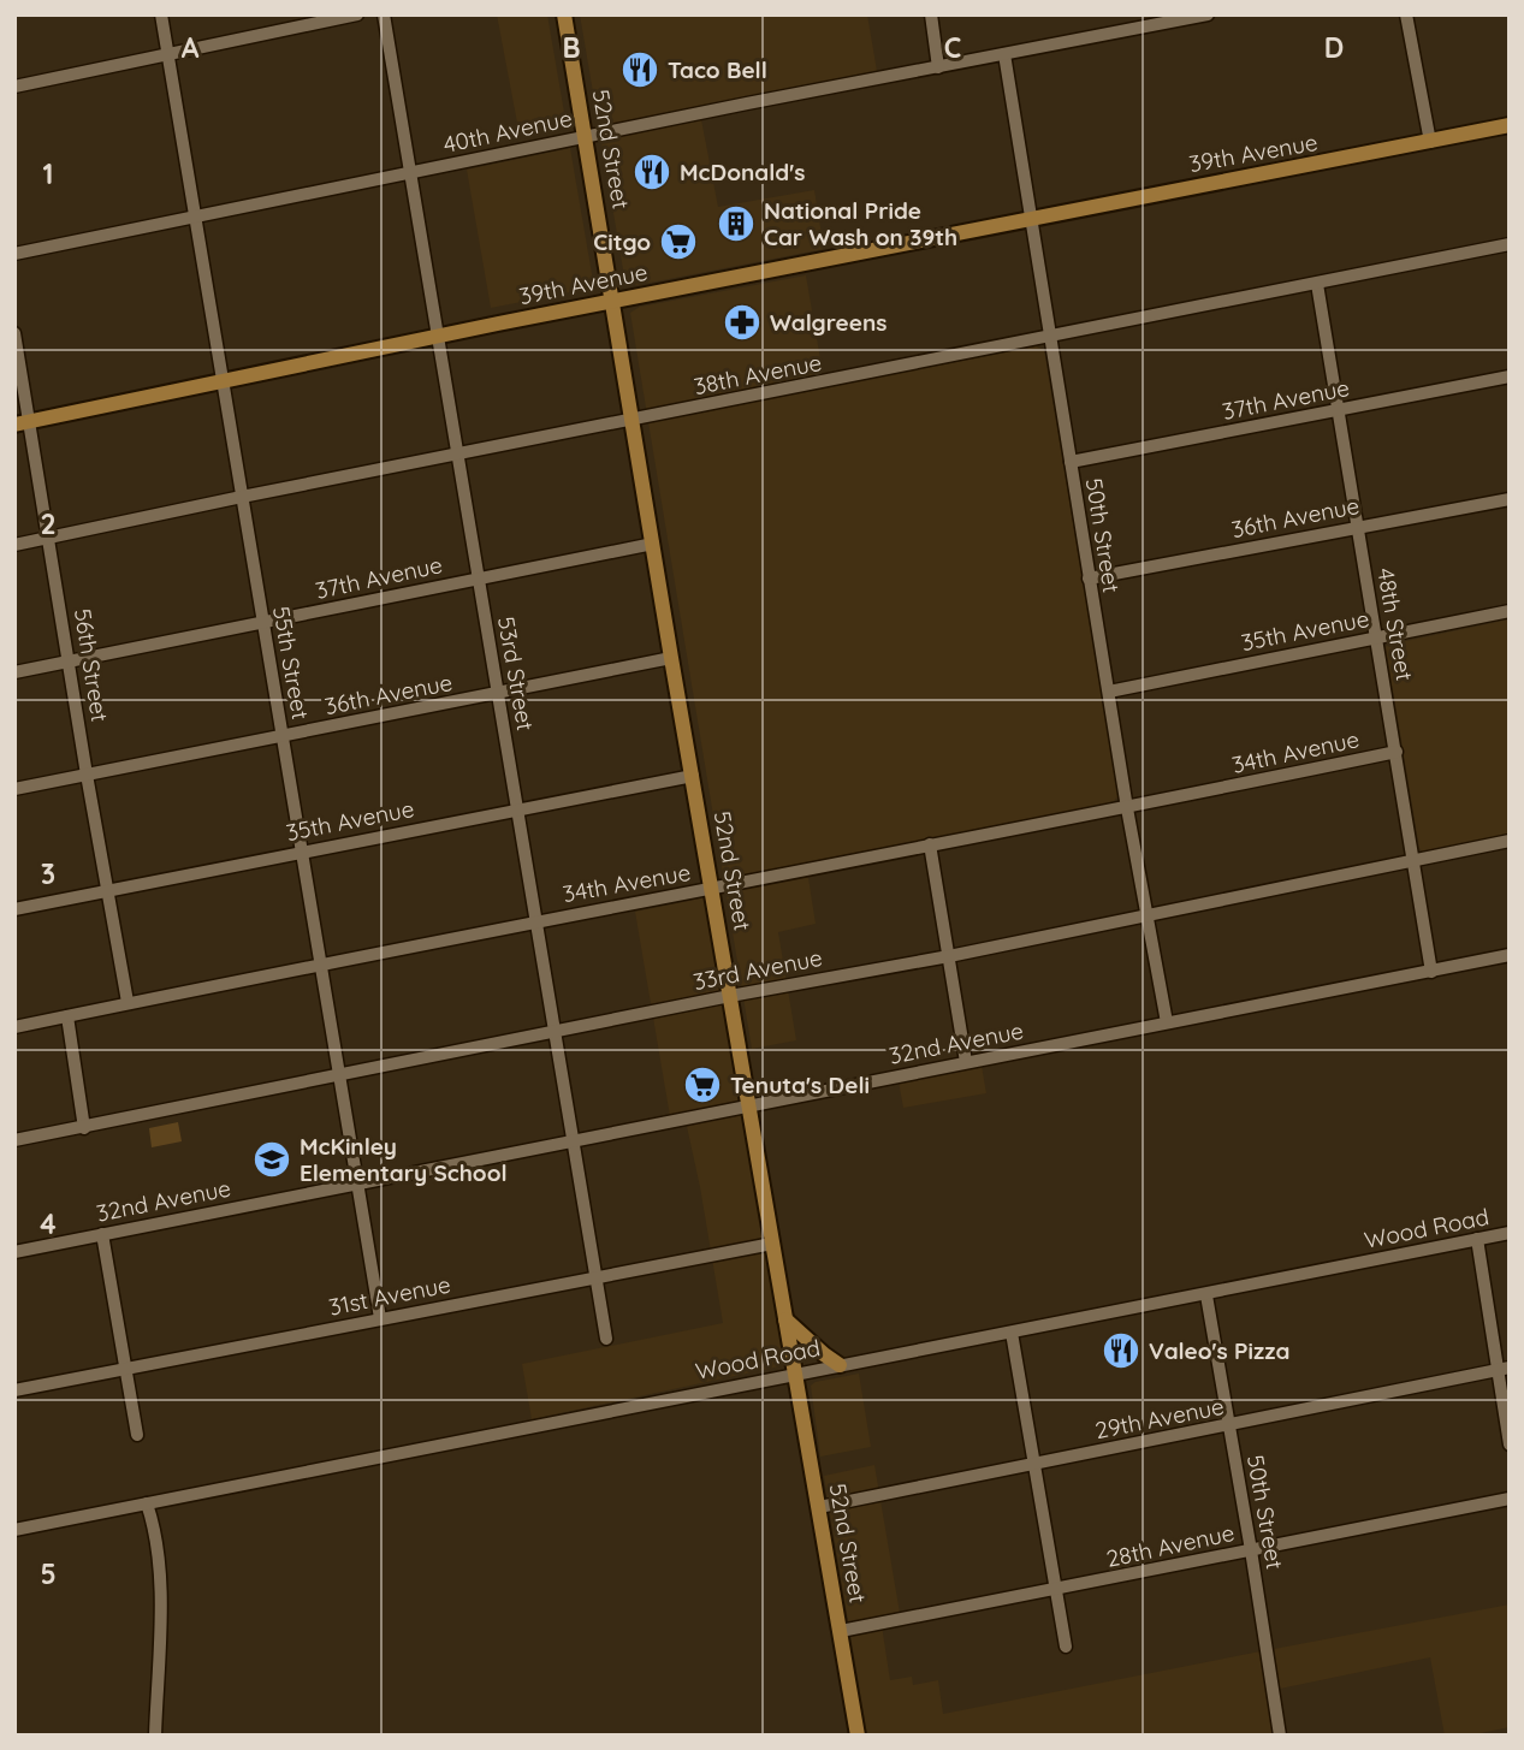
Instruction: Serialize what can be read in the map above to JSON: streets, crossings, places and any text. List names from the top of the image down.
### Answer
{
  "streets": {
    "main road": ["52nd Street", "39th Avenue"],
    "street": [
      "40th Avenue",
      "38th Avenue",
      "37th Avenue",
      "36th Avenue",
      "50th Street",
      "48th Street",
      "35th Avenue",
      "55th Street",
      "56th Street",
      "53rd Street",
      "34th Avenue",
      "33rd Avenue",
      "32nd Avenue",
      "Wood Road",
      "31st Avenue",
      "29th Avenue",
      "28th Avenue"
    ]
  },
  "crossings": [
    ["40th Avenue", "52nd Street"],
    ["40th Avenue", "50th Street"],
    ["40th Avenue", "55th Street"],
    ["40th Avenue", "53rd Street"],
    ["52nd Street", "39th Avenue"],
    ["52nd Street", "38th Avenue"],
    ["52nd Street", "37th Avenue"],
    ["52nd Street", "36th Avenue"],
    ["52nd Street", "35th Avenue"],
    ["52nd Street", "34th Avenue"],
    ["52nd Street", "33rd Avenue"],
    ["52nd Street", "32nd Avenue"],
    ["52nd Street", "Wood Road"],
    ["52nd Street", "31st Avenue"],
    ["52nd Street", "29th Avenue"],
    ["52nd Street", "28th Avenue"],
    ["39th Avenue", "50th Street"],
    ["39th Avenue", "55th Street"],
    ["39th Avenue", "56th Street"],
    ["39th Avenue", "53rd Street"],
    ["38th Avenue", "50th Street"],
    ["38th Avenue", "48th Street"],
    ["38th Avenue", "55th Street"],
    ["38th Avenue", "56th Street"],
    ["38th Avenue", "53rd Street"],
    ["37th Avenue", "50th Street"],
    ["37th Avenue", "48th Street"],
    ["37th Avenue", "55th Street"],
    ["37th Avenue", "56th Street"],
    ["37th Avenue", "53rd Street"],
    ["36th Avenue", "50th Street"],
    ["36th Avenue", "48th Street"],
    ["36th Avenue", "55th Street"],
    ["36th Avenue", "56th Street"],
    ["36th Avenue", "53rd Street"],
    ["50th Street", "35th Avenue"],
    ["50th Street", "34th Avenue"],
    ["50th Street", "33rd Avenue"],
    ["50th Street", "32nd Avenue"],
    ["50th Street", "Wood Road"],
    ["50th Street", "29th Avenue"],
    ["50th Street", "28th Avenue"],
    ["48th Street", "35th Avenue"],
    ["48th Street", "34th Avenue"],
    ["48th Street", "33rd Avenue"],
    ["48th Street", "32nd Avenue"],
    ["35th Avenue", "55th Street"],
    ["35th Avenue", "56th Street"],
    ["35th Avenue", "53rd Street"],
    ["55th Street", "34th Avenue"],
    ["55th Street", "33rd Avenue"],
    ["55th Street", "32nd Avenue"],
    ["55th Street", "31st Avenue"],
    ["56th Street", "34th Avenue"],
    ["53rd Street", "34th Avenue"],
    ["53rd Street", "33rd Avenue"],
    ["53rd Street", "32nd Avenue"],
    ["53rd Street", "31st Avenue"]
  ],
  "places": {
    "restaurant": ["Taco Bell", "McDonald's", "Valeo's Pizza"],
    "building": ["National Pride Car Wash on 39th"],
    "supermarket": ["Citgo", "Tenuta's Deli"],
    "pharmacy": ["Walgreens"],
    "school or university": ["McKinley Elementary School"]
  },
  "grid": {
    "columns": [
      "A",
      "B",
      "C",
      "D"
    ],
    "rows": [
      "1",
      "2",
      "3",
      "4",
      "5"
    ]
  }
}
